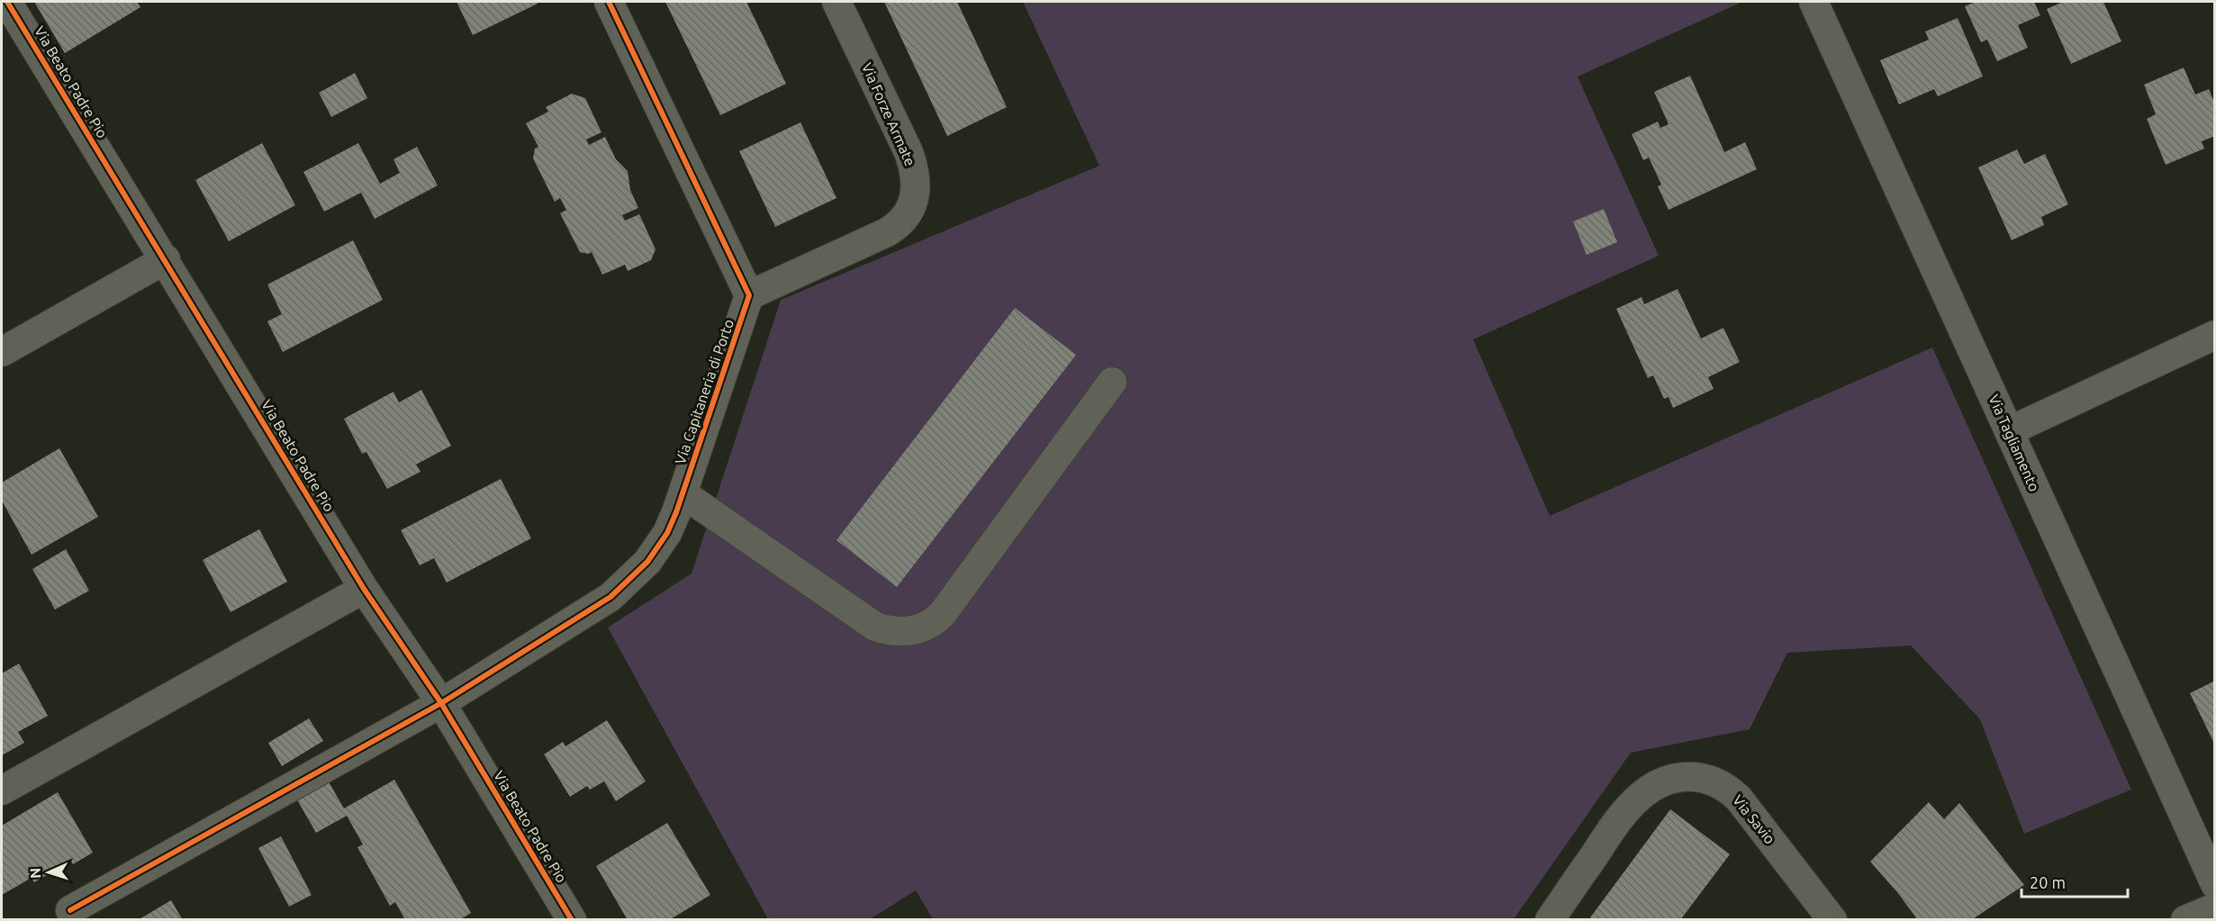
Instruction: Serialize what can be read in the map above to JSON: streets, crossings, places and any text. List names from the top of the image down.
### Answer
{
  "streets": {
    "street": [
      "Via Beato Padre Pio",
      "Via Forze Armate",
      "Via Capitaneria di Porto",
      "Via Tagliamento",
      "Via Savio"
    ]
  },
  "crossings": [
    ["Via Beato Padre Pio", "Via Capitaneria di Porto"],
    ["Via Forze Armate", "Via Capitaneria di Porto"]
  ],
  "scale_bar": "20 m",
  "north": "left"
}
